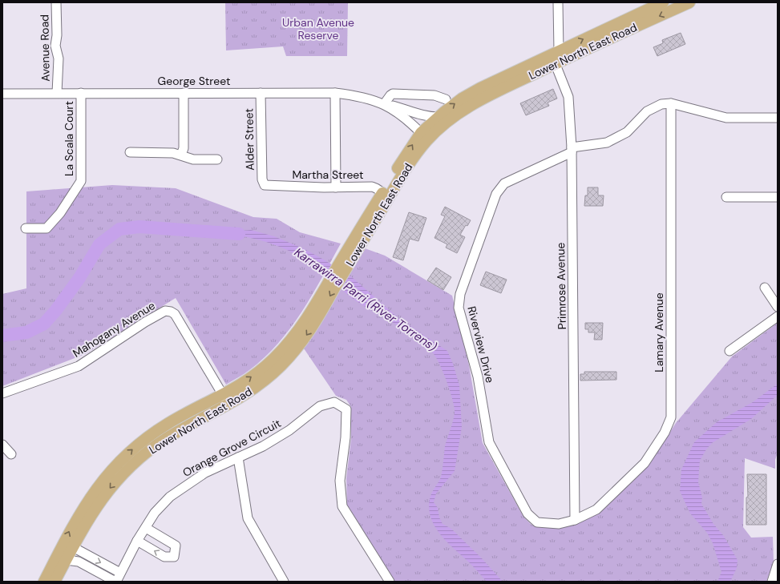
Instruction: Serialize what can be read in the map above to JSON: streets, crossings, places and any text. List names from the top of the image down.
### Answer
{
  "streets": {
    "main road": ["Lower North East Road"],
    "street": [
      "Avenue Road",
      "George Street",
      "La Scala Court",
      "Alder Street",
      "Martha Street",
      "Primrose Avenue",
      "Mahogany Avenue",
      "Lamary Avenue",
      "Riverview Drive",
      "Orange Grove Circuit"
    ]
  },
  "crossings": [
    ["Avenue Road", "George Street"],
    ["Lower North East Road", "George Street"],
    ["Lower North East Road", "Martha Street"],
    ["Lower North East Road", "Primrose Avenue"],
    ["Lower North East Road", "Mahogany Avenue"],
    ["George Street", "La Scala Court"],
    ["George Street", "Alder Street"],
    ["Alder Street", "Martha Street"],
    ["Primrose Avenue", "Lamary Avenue"],
    ["Primrose Avenue", "Riverview Drive"],
    ["Lamary Avenue", "Riverview Drive"]
  ],
  "water": ["Karrawirra Parri (River Torrens)"],
  "parks": ["Urban Avenue Reserve"]
}
